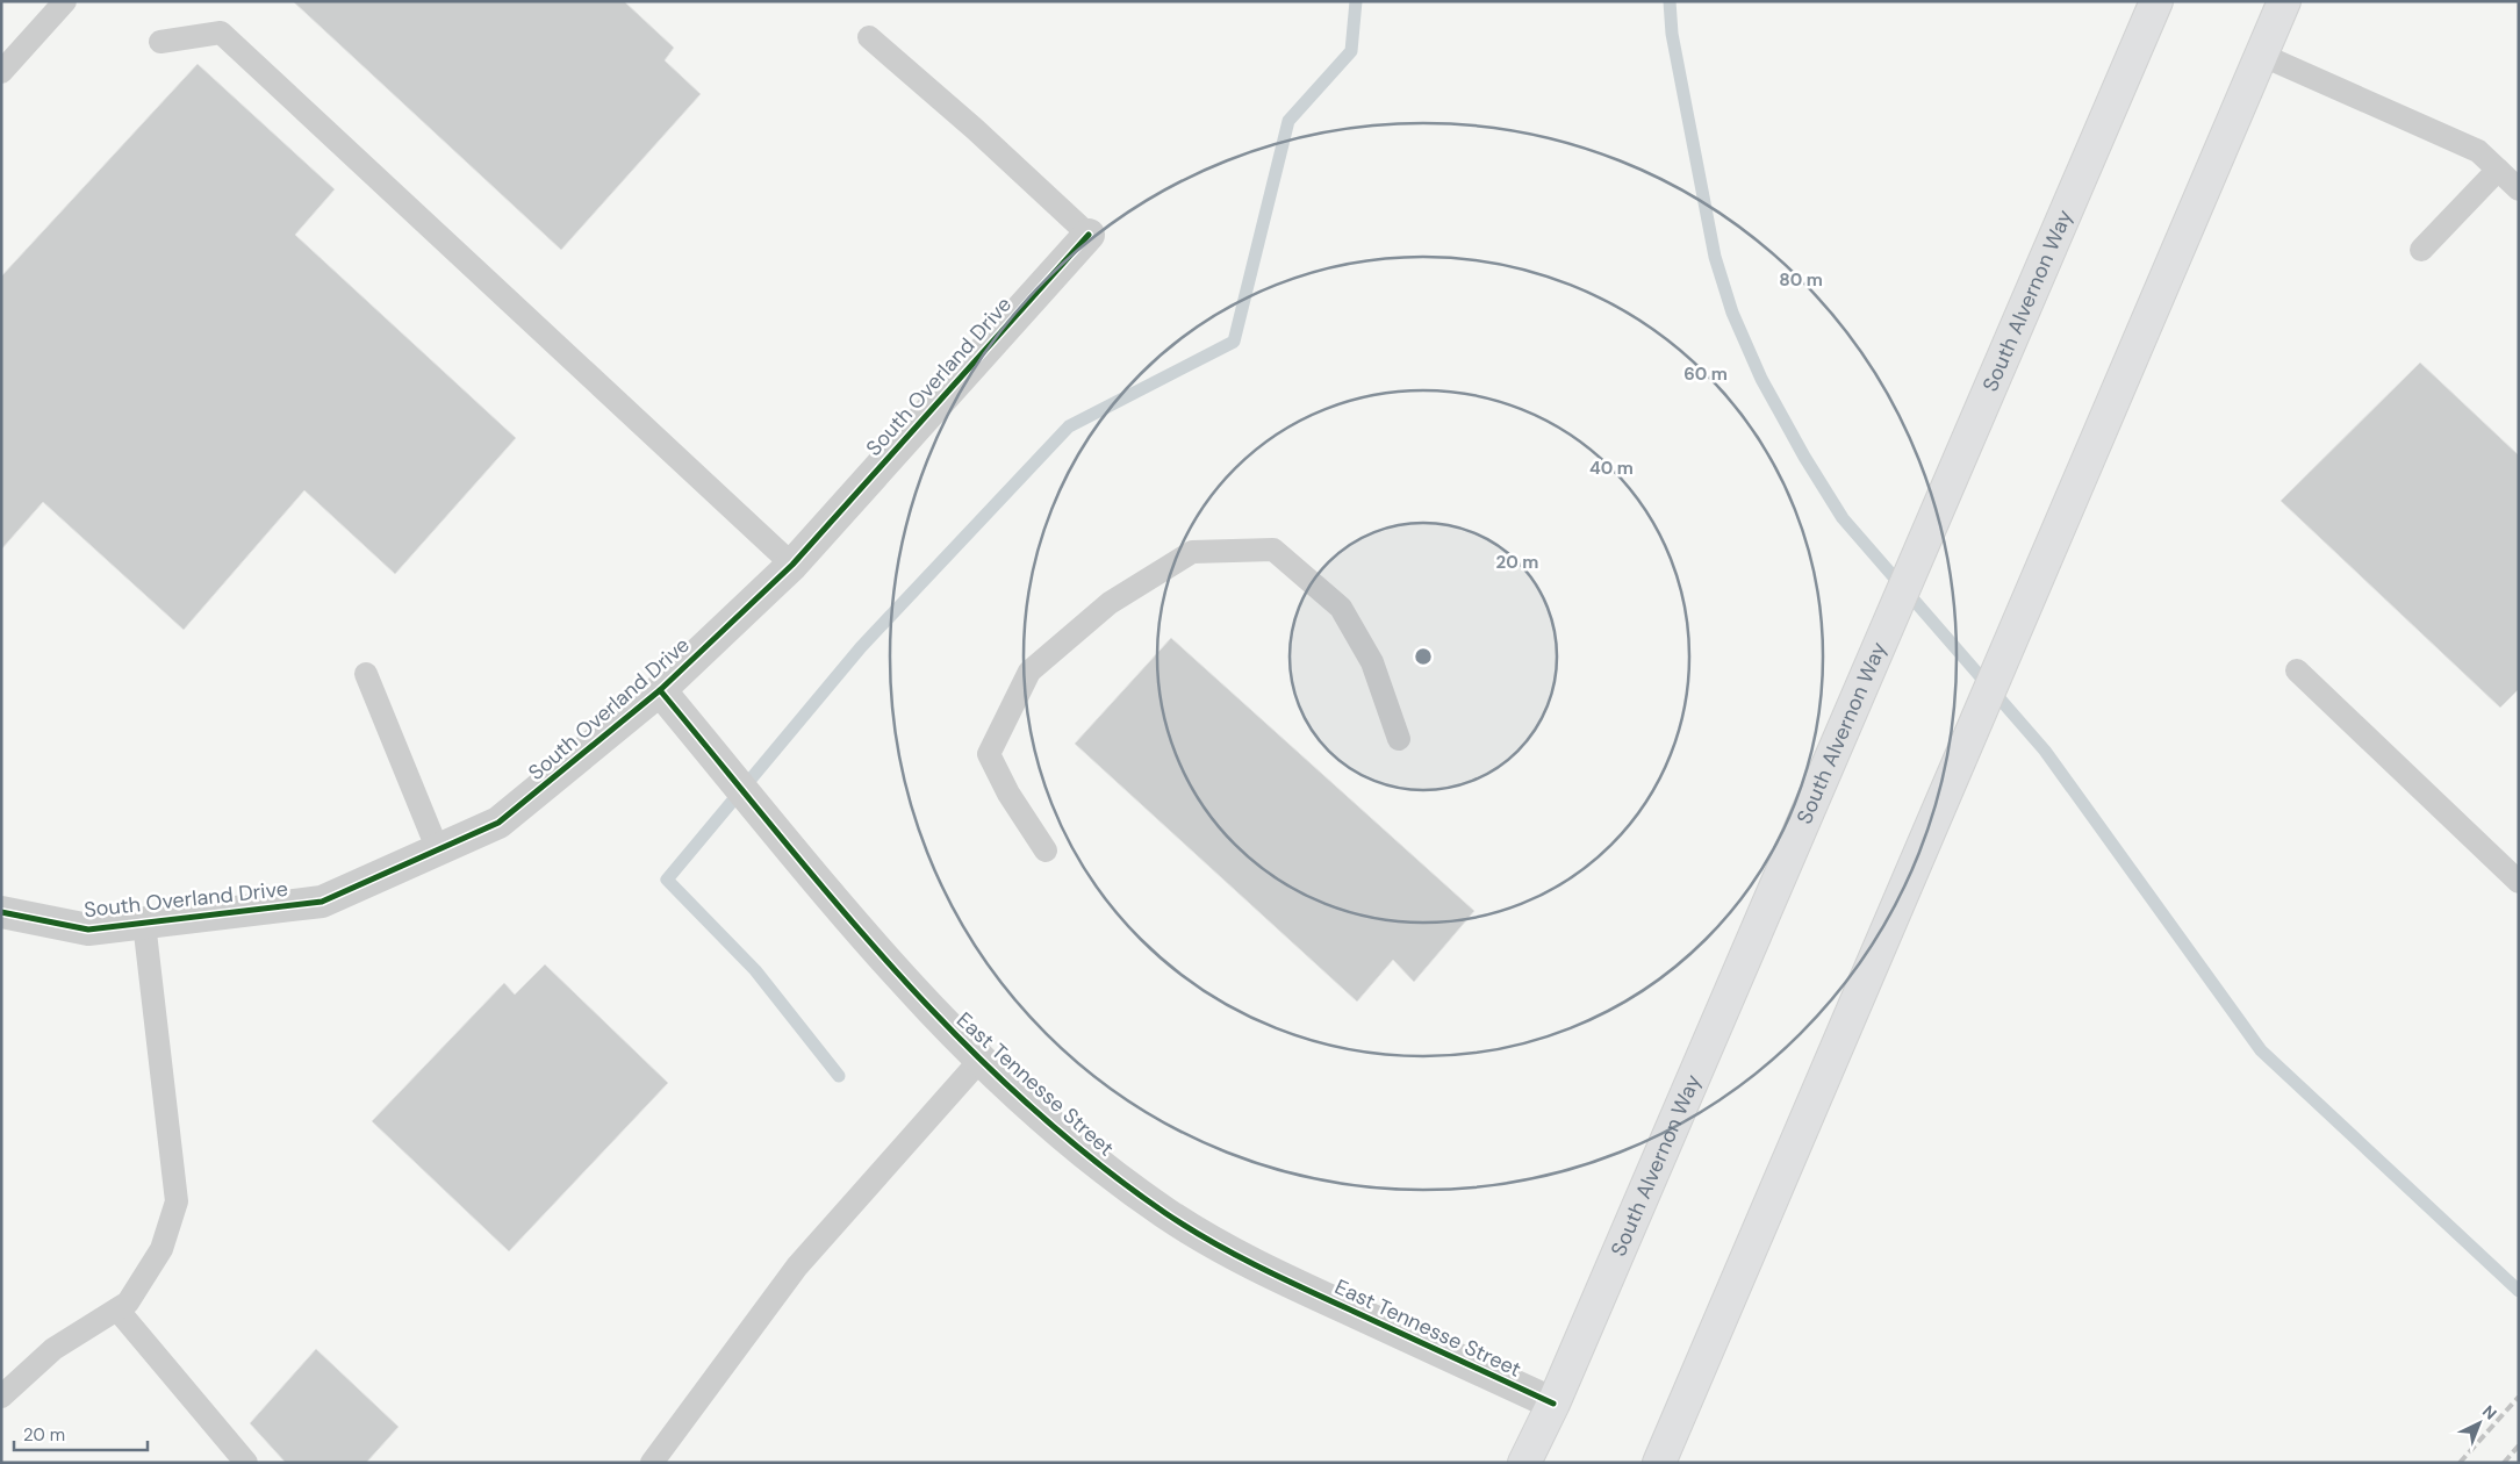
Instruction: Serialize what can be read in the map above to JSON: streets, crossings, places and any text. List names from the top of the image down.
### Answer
{
  "streets": {
    "main road": ["South Alvernon Way"],
    "street": ["South Overland Drive", "East Tennesse Street"]
  },
  "crossings": [
    ["South Alvernon Way", "East Tennesse Street"],
    ["South Overland Drive", "East Tennesse Street"]
  ],
  "scale_bar": "20 m",
  "north": "top right",
  "rings": [
    "80 m",
    "60 m",
    "40 m",
    "20 m"
  ]
}
